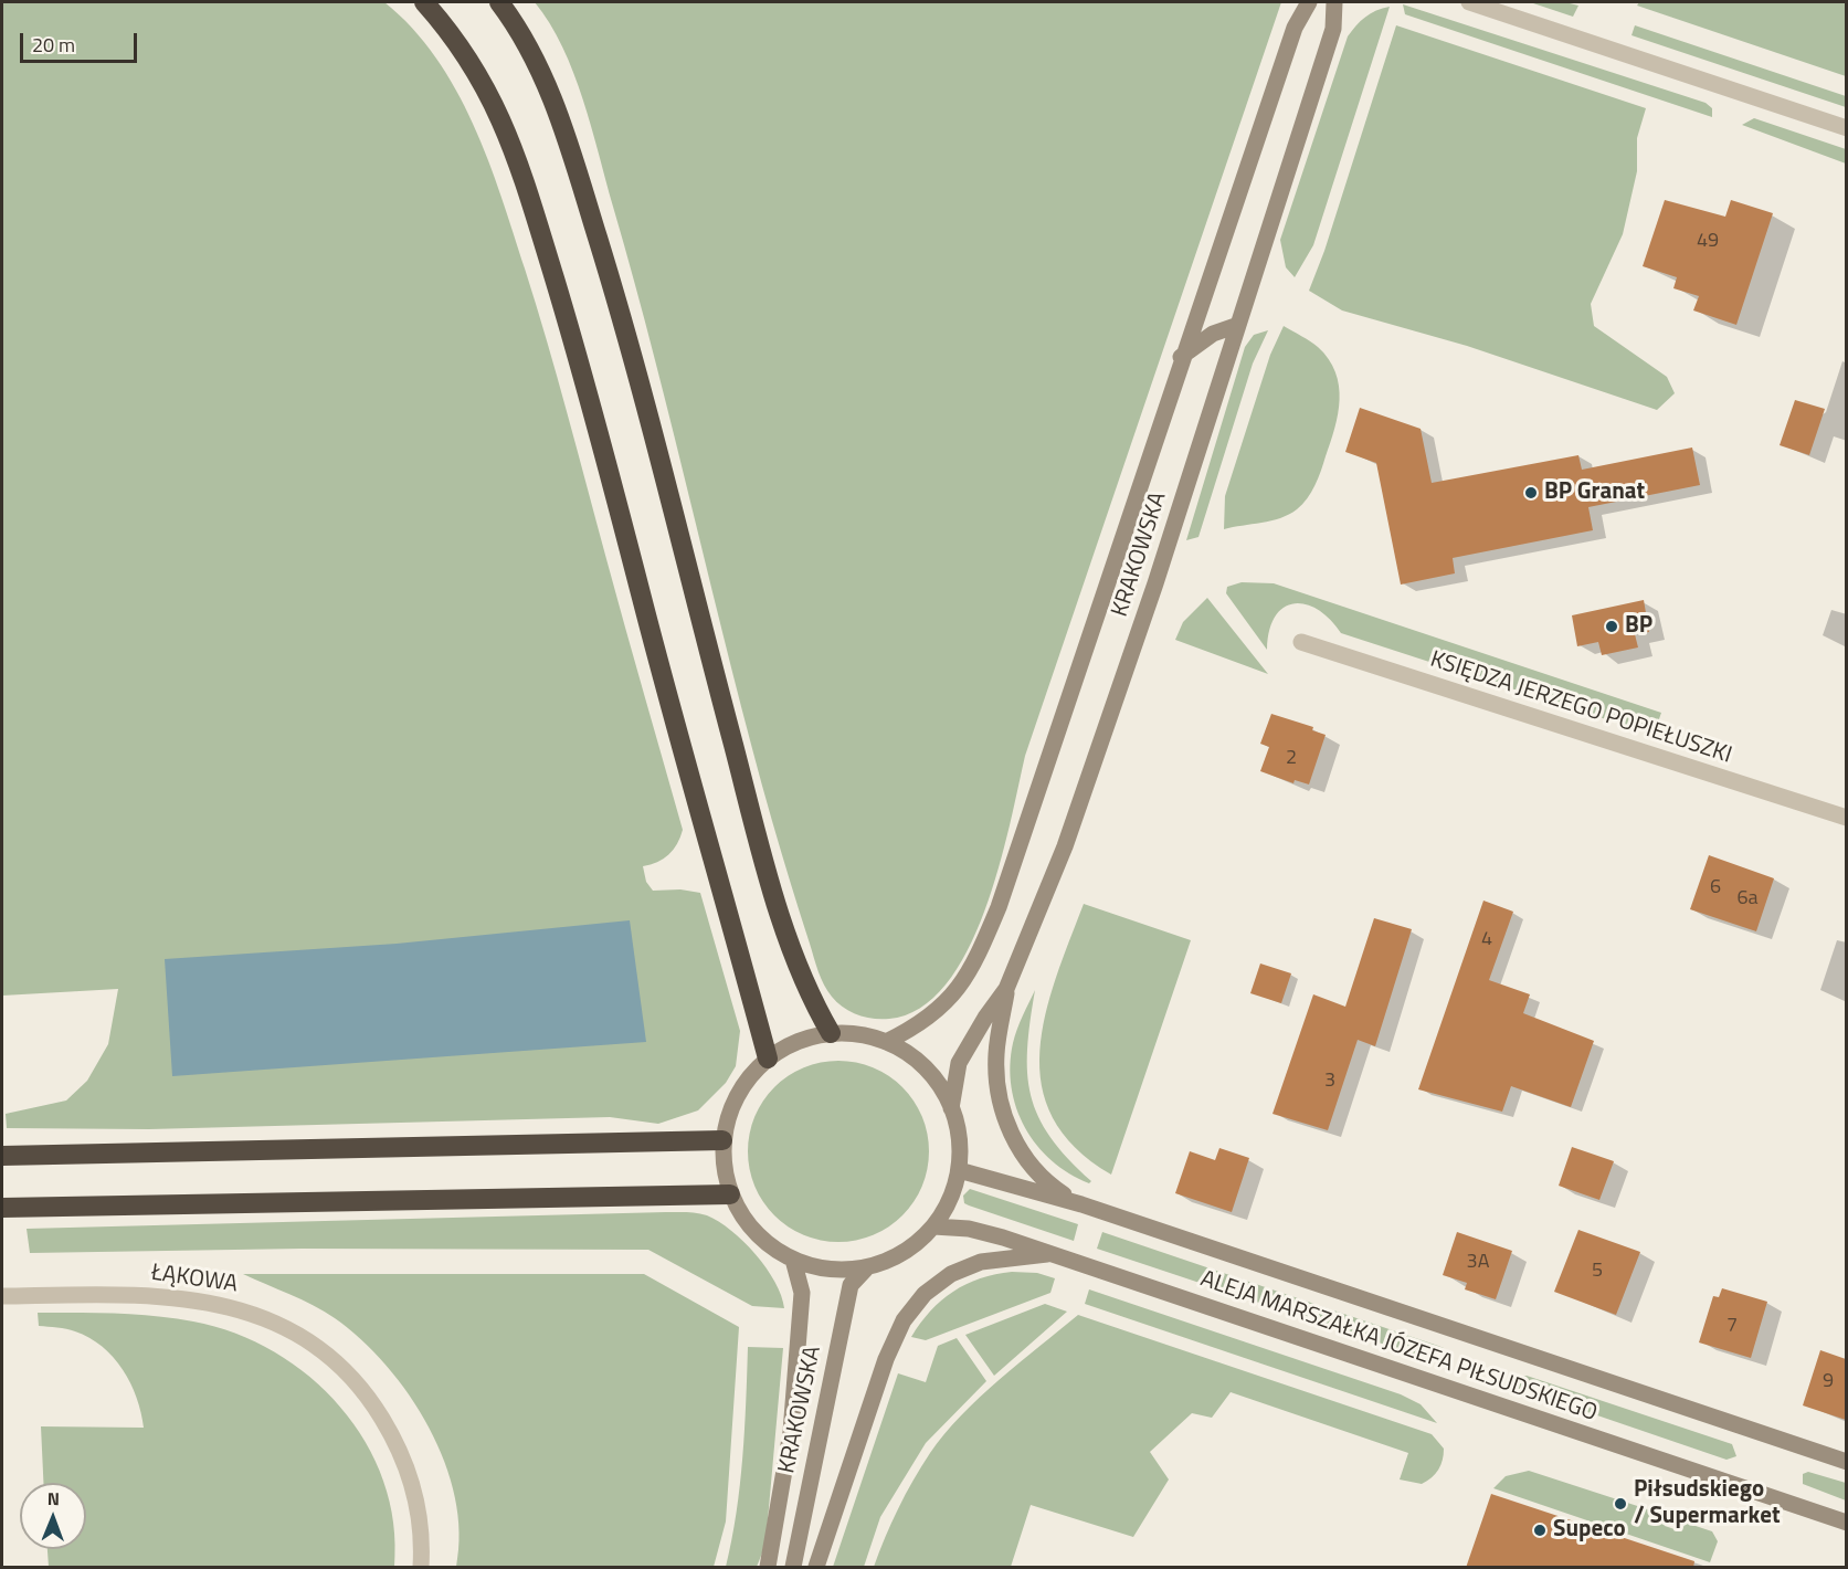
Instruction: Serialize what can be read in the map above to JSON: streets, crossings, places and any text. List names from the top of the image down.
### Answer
{
  "streets": {
    "street": [
      "KRAKOWSKA",
      "KSIĘDZA JERZEGO POPIEŁUSZKI",
      "ŁĄKOWA",
      "ALEJA MARSZAŁKA JÓZEFA PIŁSUDSKIEGO"
    ]
  },
  "crossings": [
    ["KRAKOWSKA", "ALEJA MARSZAŁKA JÓZEFA PIŁSUDSKIEGO"]
  ],
  "places": [
    "BP Granat",
    "BP",
    "Piłsudskiego / Supermarket",
    "Supeco"
  ],
  "house_numbers": [
    "49",
    "2",
    "6",
    "6a",
    "4",
    "3",
    "3A",
    "5",
    "7",
    "9"
  ],
  "scale_bar": "20 m",
  "north": "top"
}
